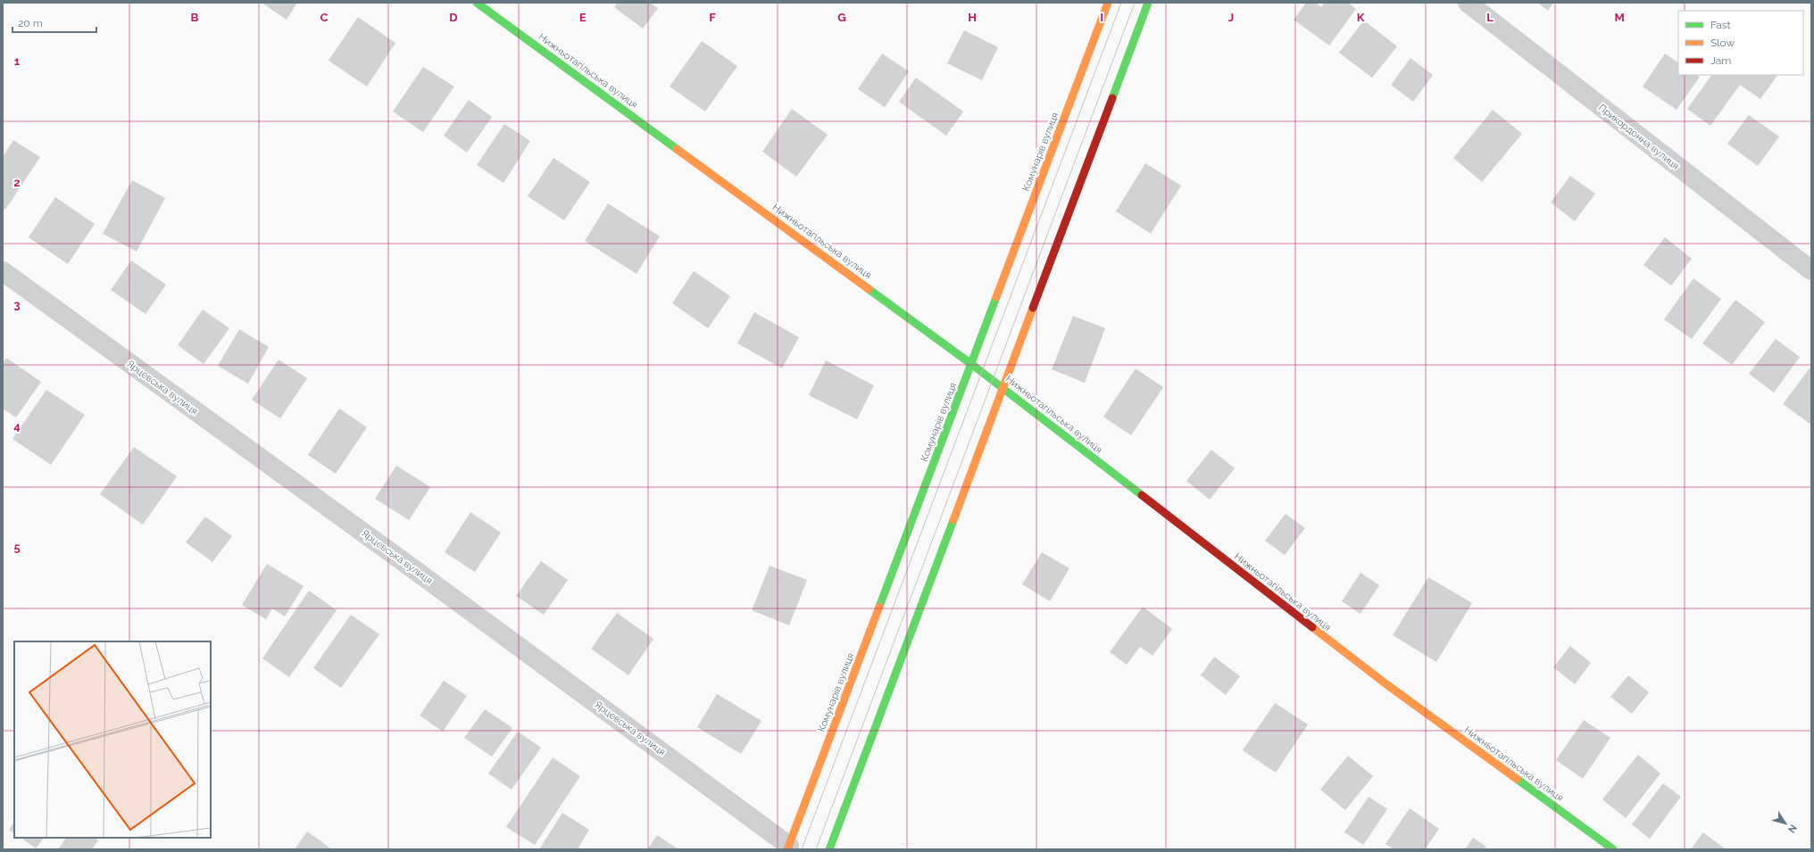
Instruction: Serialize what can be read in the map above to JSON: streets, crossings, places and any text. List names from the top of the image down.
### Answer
{
  "streets": {
    "street": [
      "Нижньотагільська вулиця",
      "Прикордонна вулиця",
      "Комунарів вулиця",
      "Ярцевська вулиця"
    ]
  },
  "crossings": [
    ["Нижньотагільська вулиця", "Комунарів вулиця"],
    ["Комунарів вулиця", "Ярцевська вулиця"]
  ],
  "legend": ["Fast", "Slow", "Jam"],
  "scale_bar": "20 m",
  "north": "bottom right",
  "grid": {
    "columns": [
      "B",
      "C",
      "D",
      "E",
      "F",
      "G",
      "H",
      "I",
      "J",
      "K",
      "L",
      "M"
    ],
    "rows": [
      "1",
      "2",
      "3",
      "4",
      "5"
    ]
  }
}
